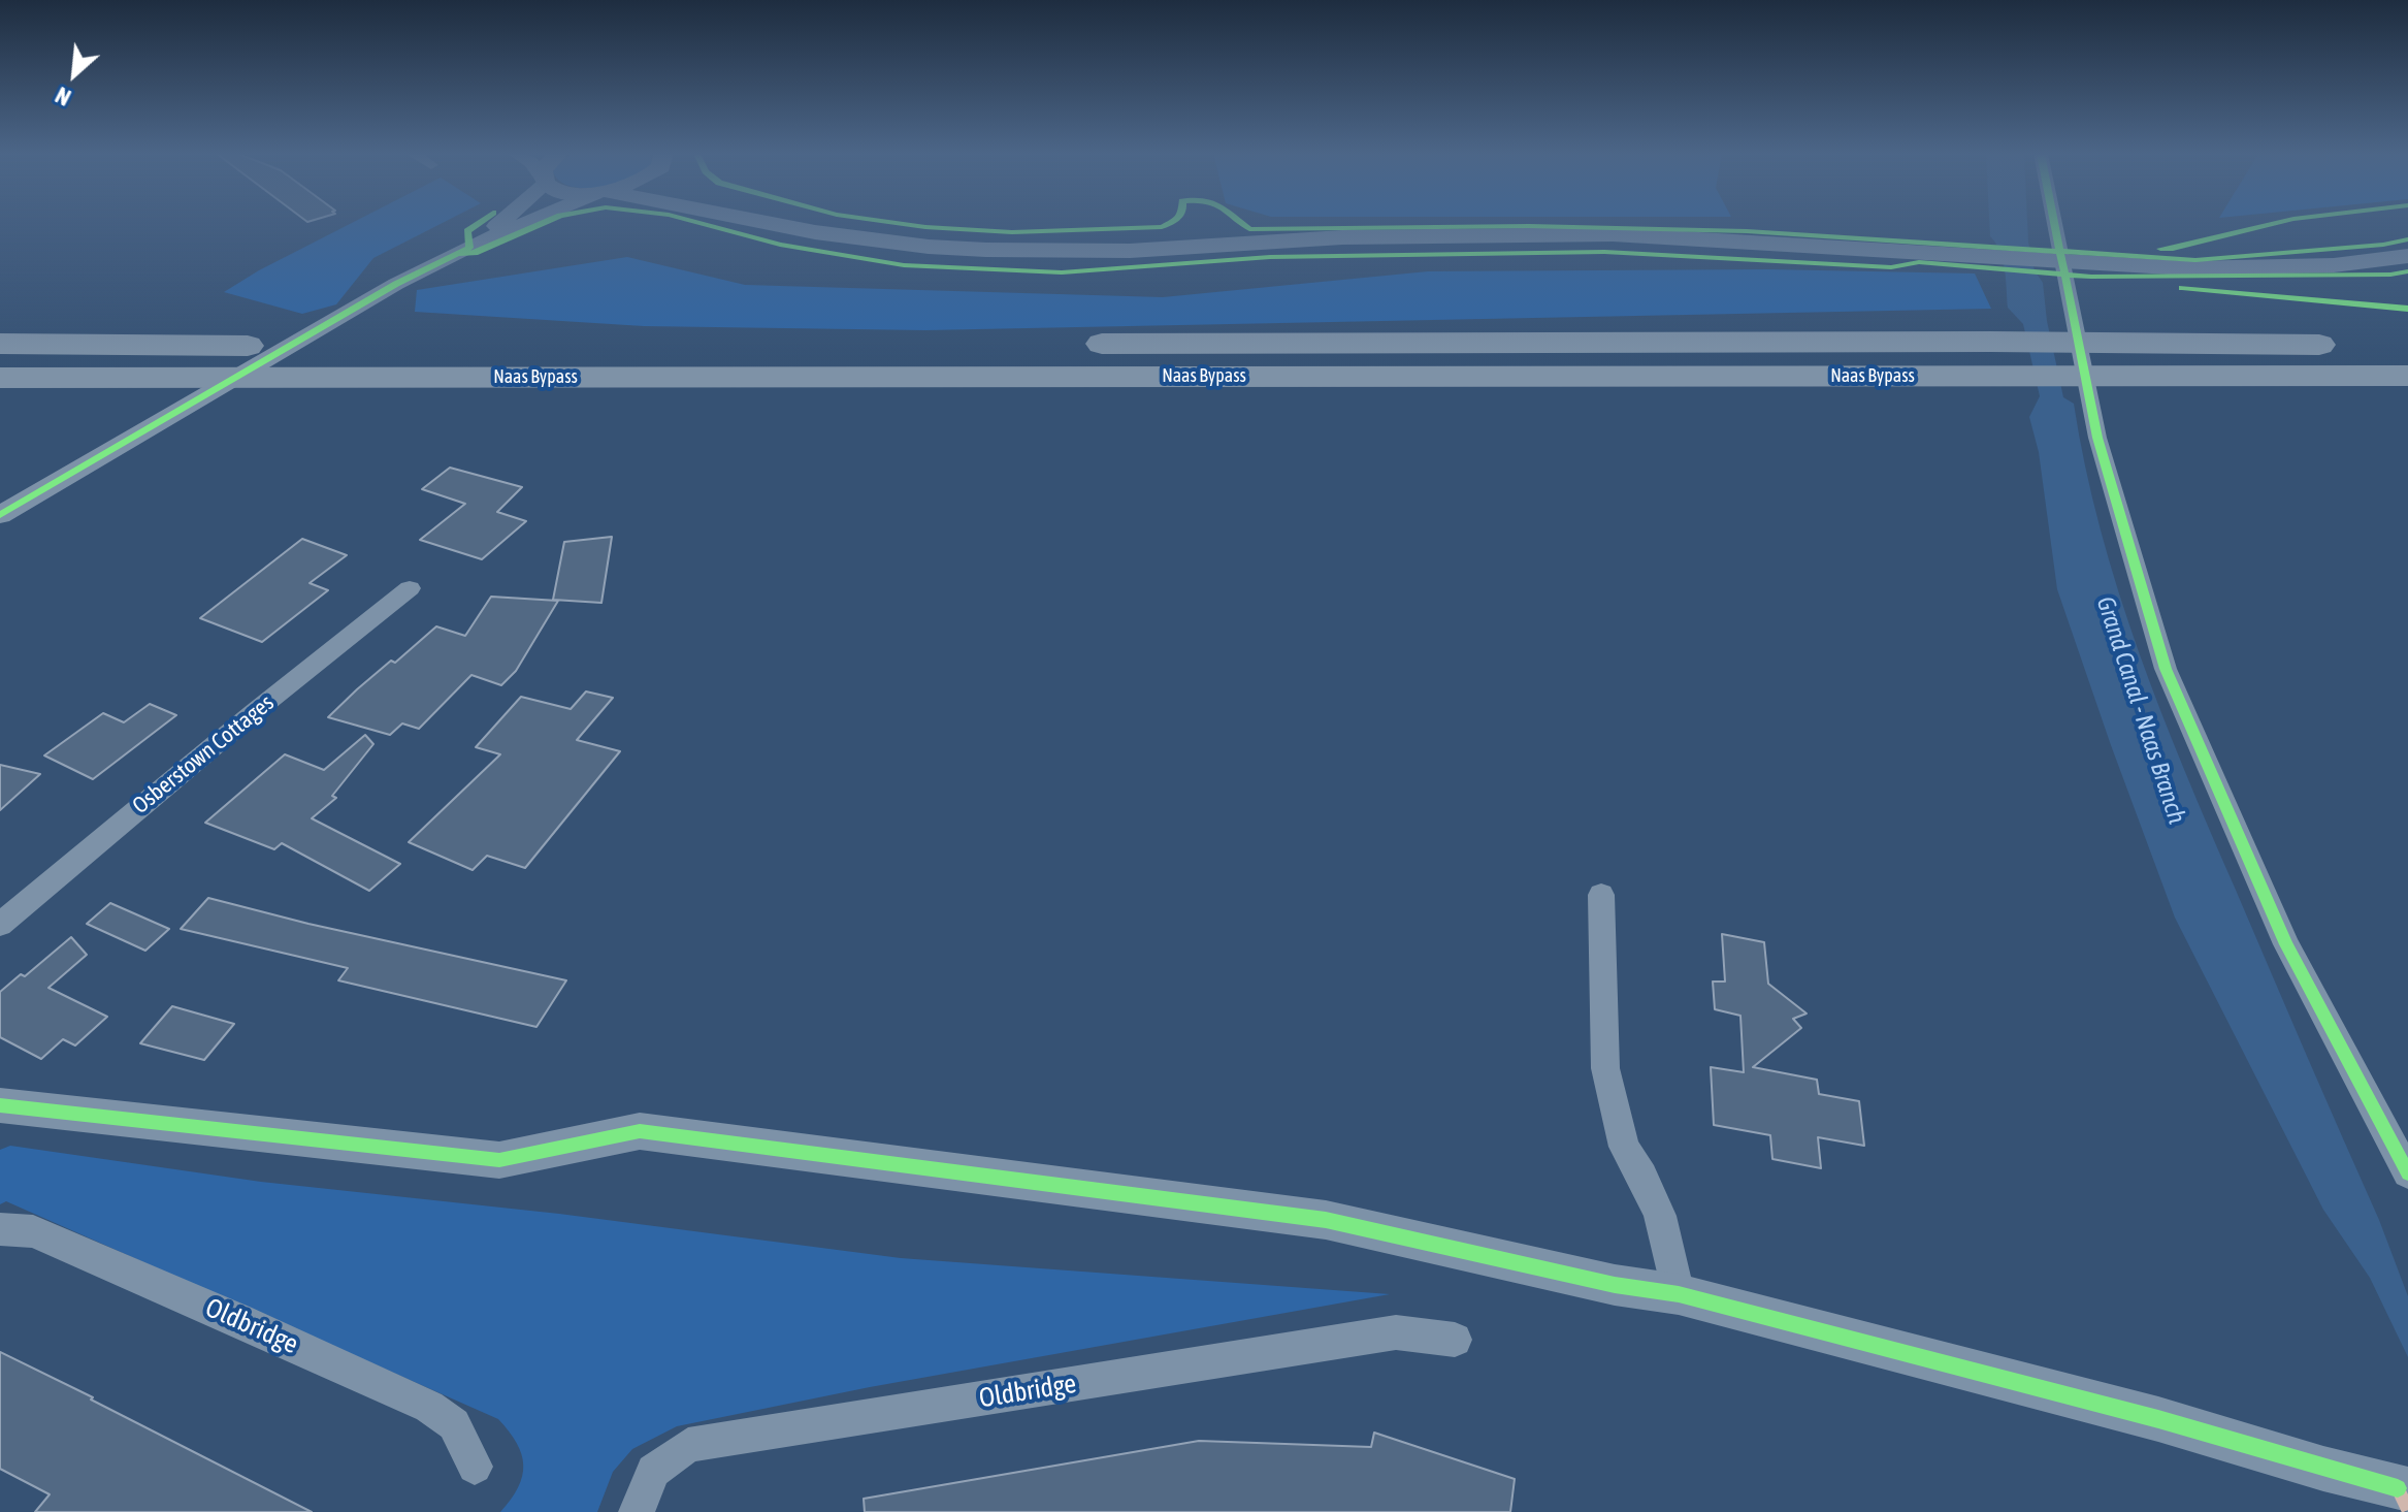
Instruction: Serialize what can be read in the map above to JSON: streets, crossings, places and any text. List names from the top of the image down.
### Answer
{
  "streets": {
    "highway": ["Naas Bypass"],
    "street": ["Osberstown Cottages", "Oldbridge"]
  },
  "water": ["Grand Canal - Naas Branch"],
  "north": "bottom left"
}
